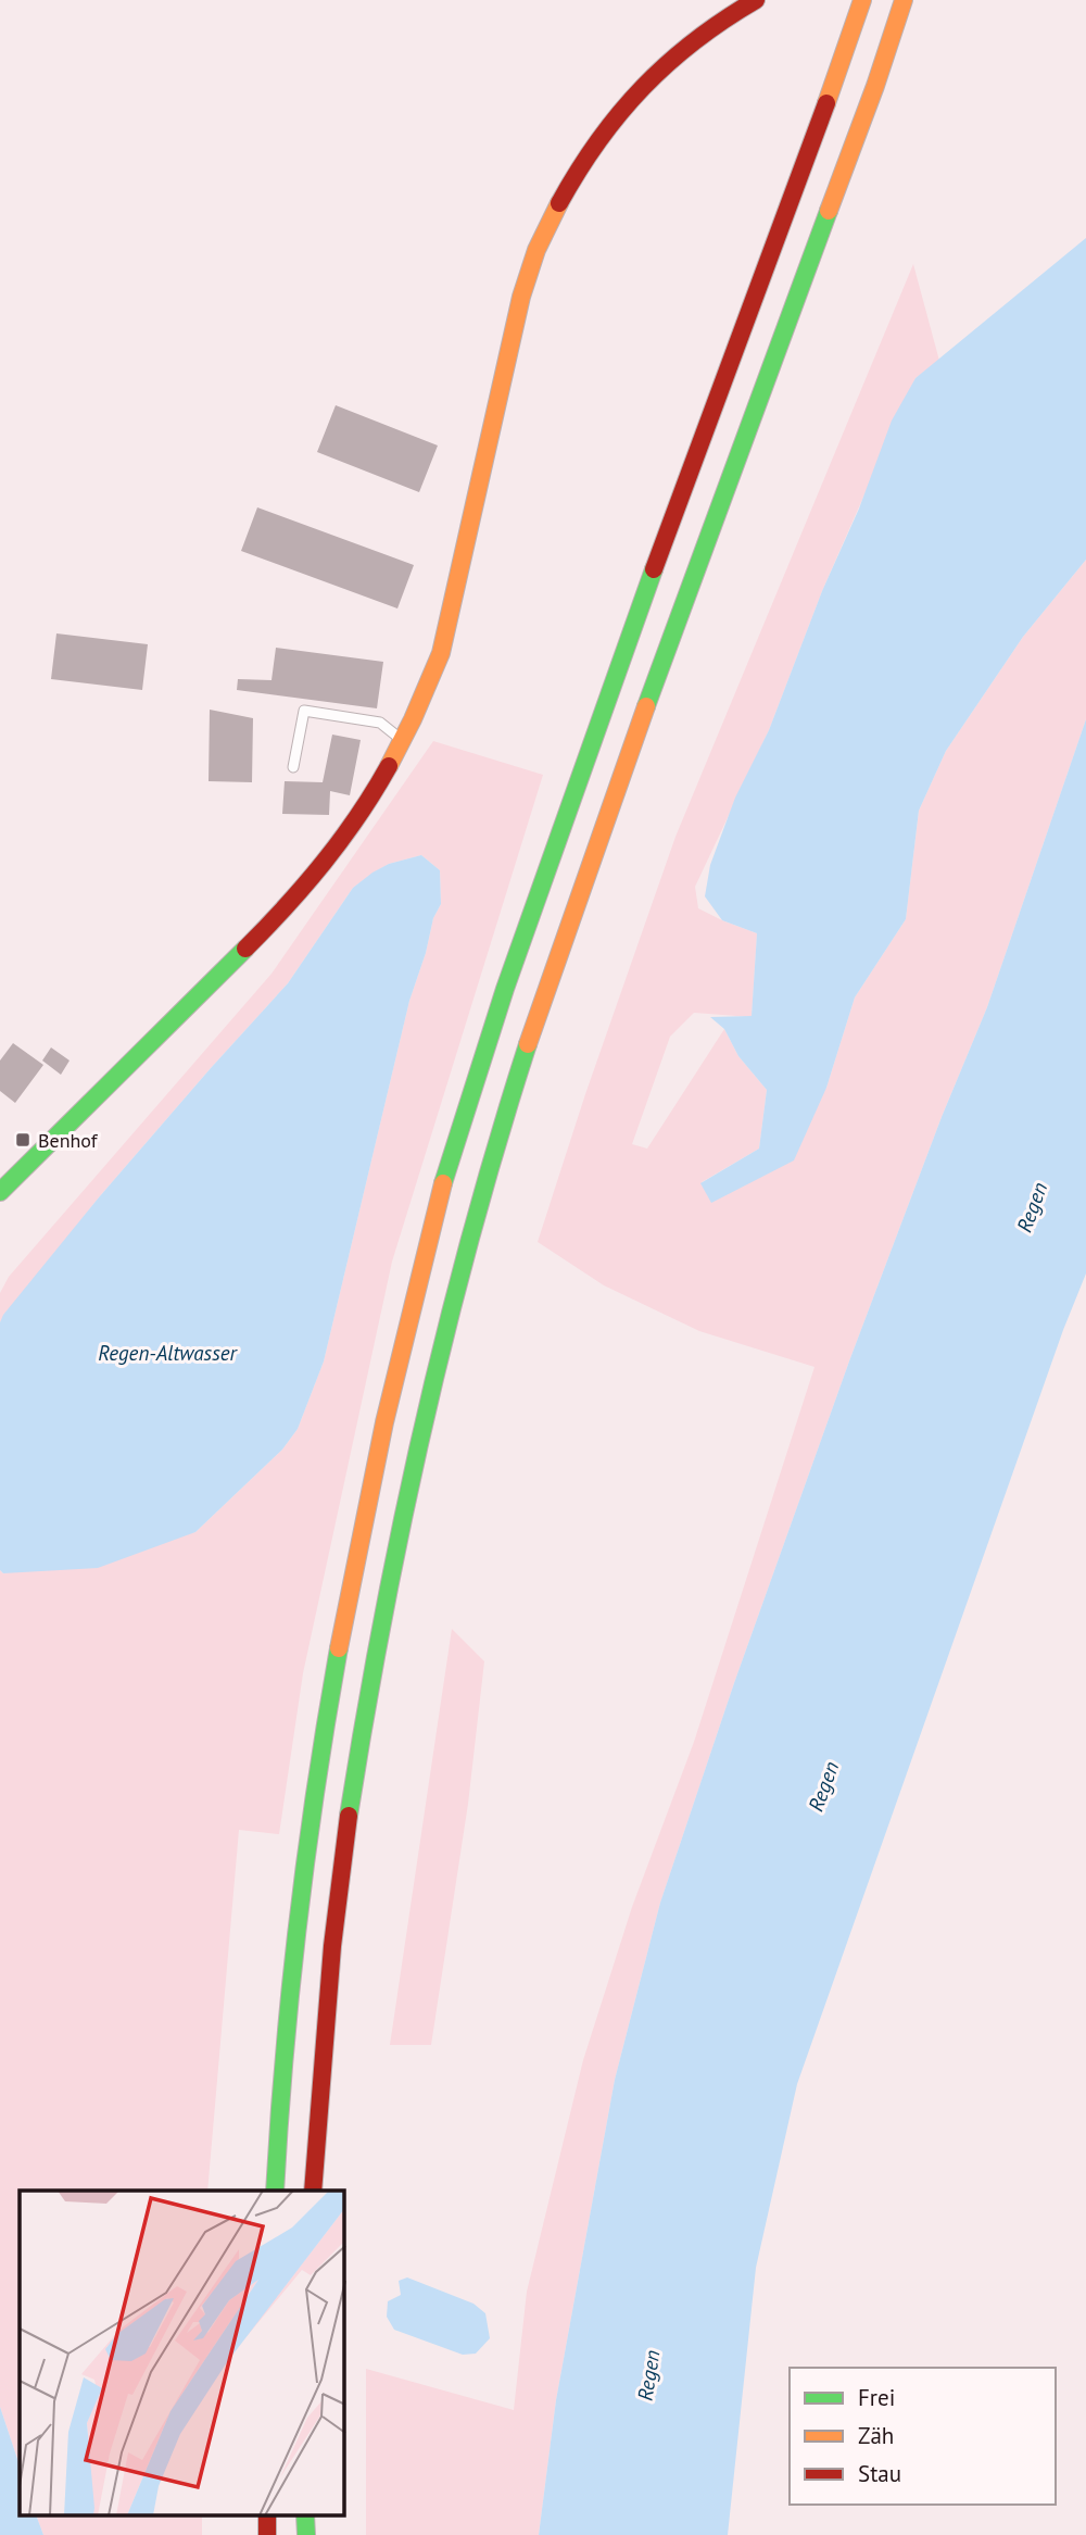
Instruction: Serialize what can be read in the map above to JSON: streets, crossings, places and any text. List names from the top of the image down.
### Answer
{
  "water": ["Regen", "Regen-Altwasser"],
  "places": {
    "transit": ["Benhof"]
  },
  "legend": ["Frei", "Zäh", "Stau"]
}
